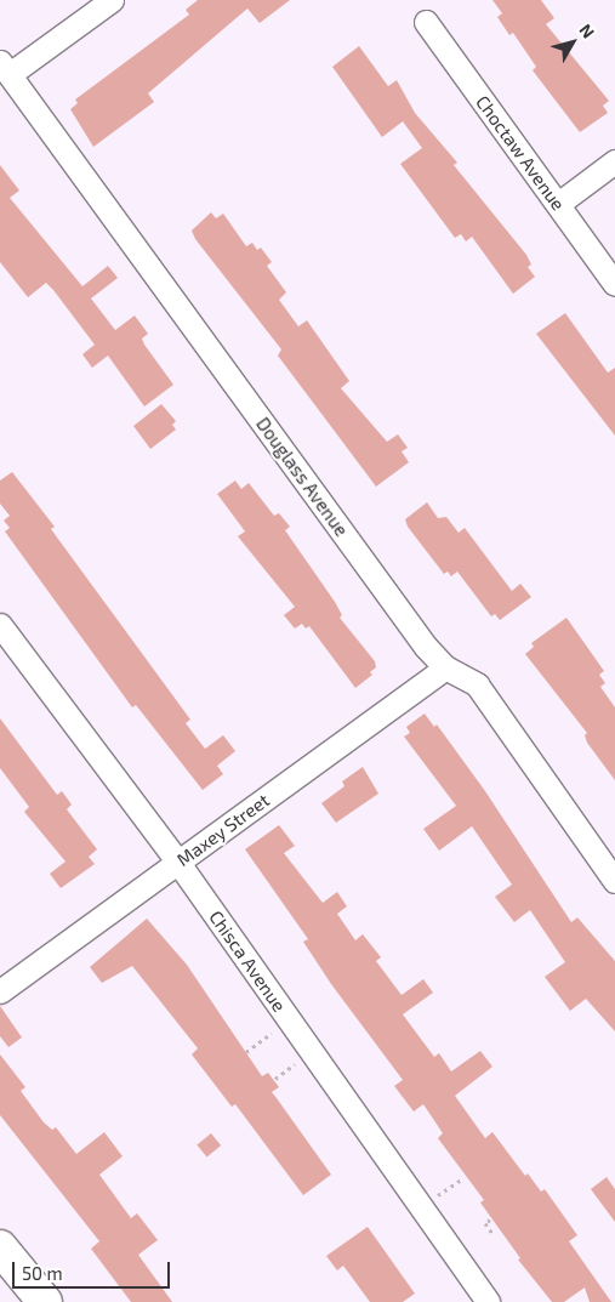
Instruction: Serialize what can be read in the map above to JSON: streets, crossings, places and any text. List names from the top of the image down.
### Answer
{
  "streets": {
    "street": [
      "Choctaw Avenue",
      "Douglass Avenue",
      "Maxey Street",
      "Chisca Avenue"
    ]
  },
  "crossings": [
    ["Douglass Avenue", "Maxey Street"],
    ["Maxey Street", "Chisca Avenue"]
  ],
  "scale_bar": "50 m",
  "north": "top right"
}
